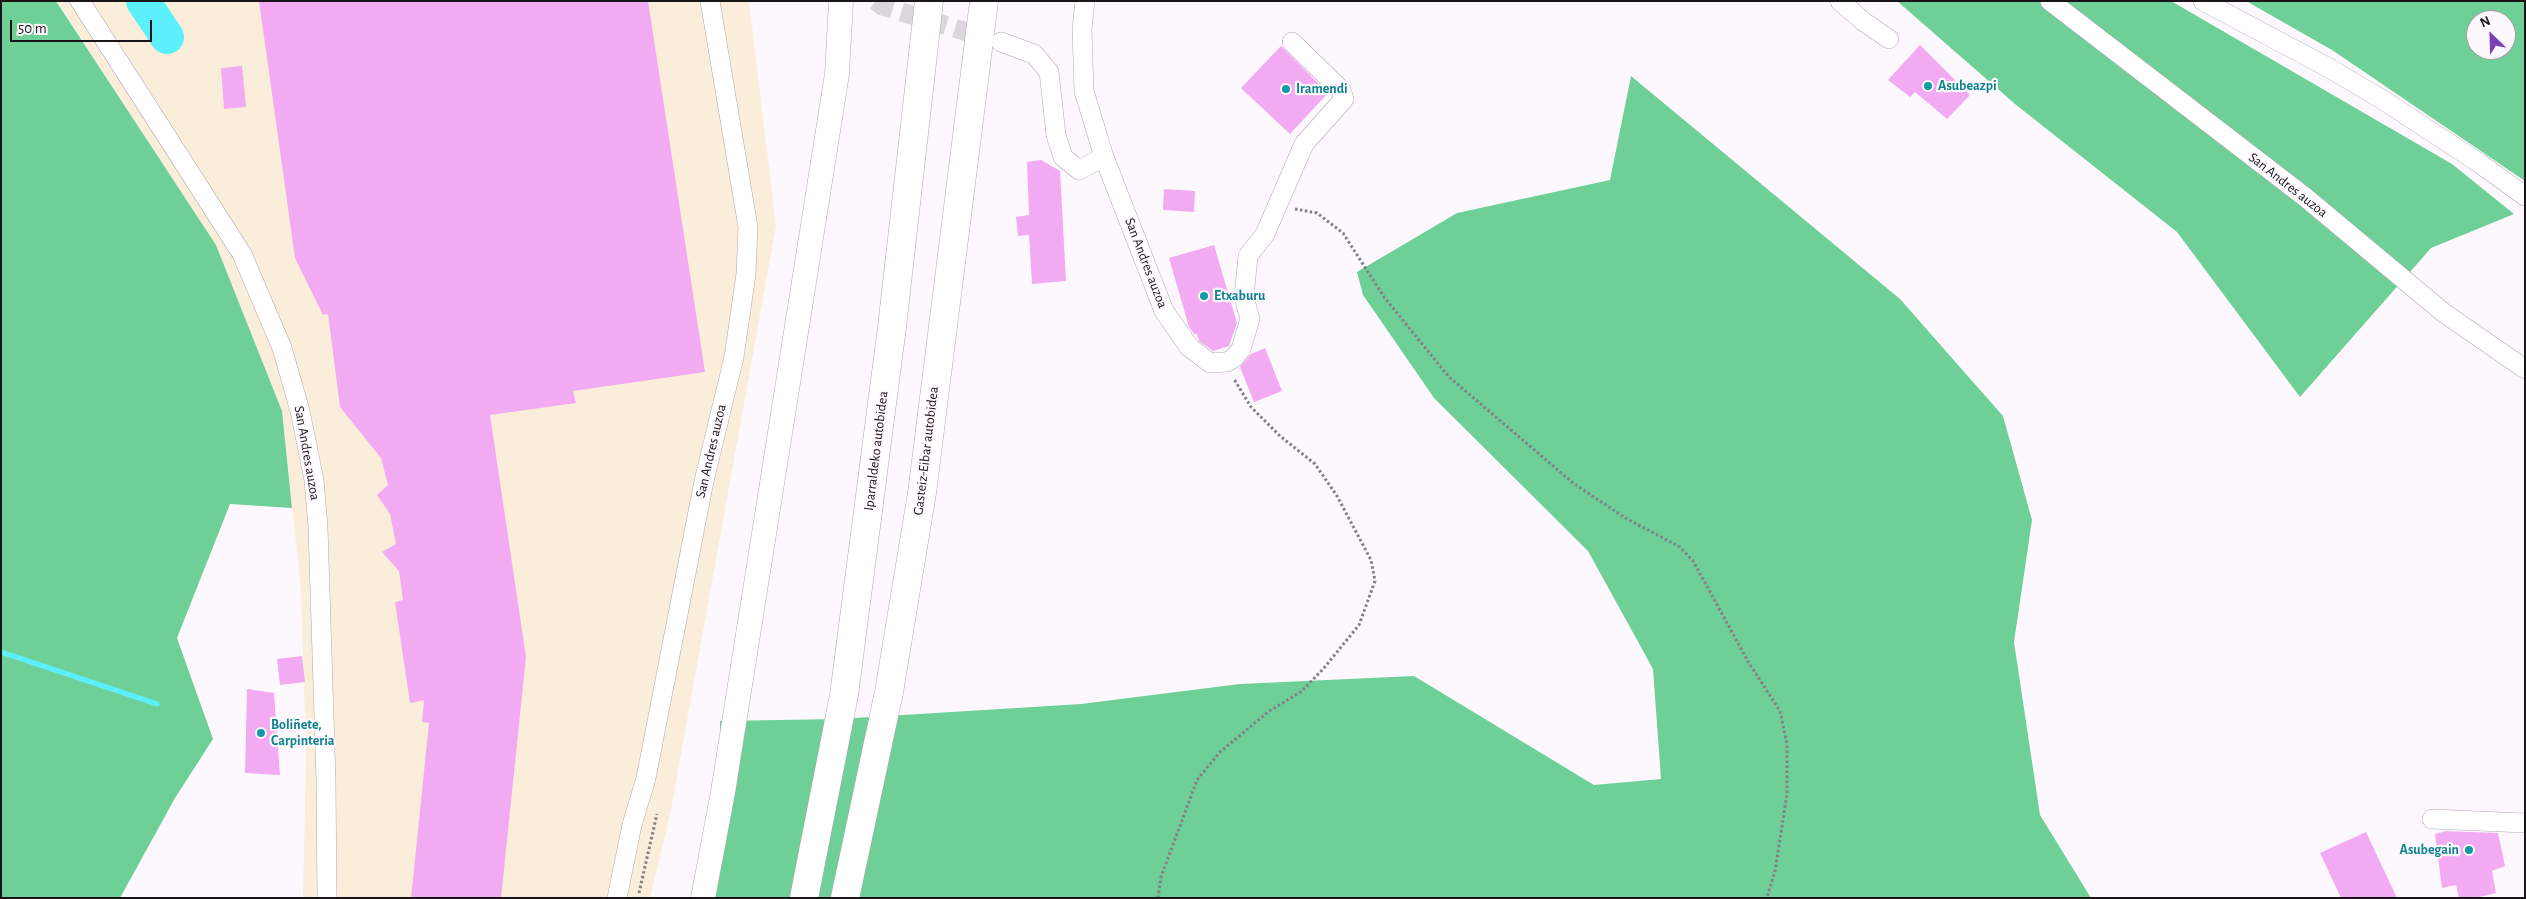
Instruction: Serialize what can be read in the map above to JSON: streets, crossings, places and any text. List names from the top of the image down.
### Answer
{
  "streets": {
    "highway": ["Iparraldeko autobidea", "Gasteiz-Eibar autobidea"],
    "street": ["San Andres auzoa"]
  },
  "places": [
    "Asubeazpi",
    "Iramendi",
    "Etxaburu",
    "Boliñete, Carpinteria",
    "Asubegain"
  ],
  "scale_bar": "50 m",
  "north": "top left"
}
